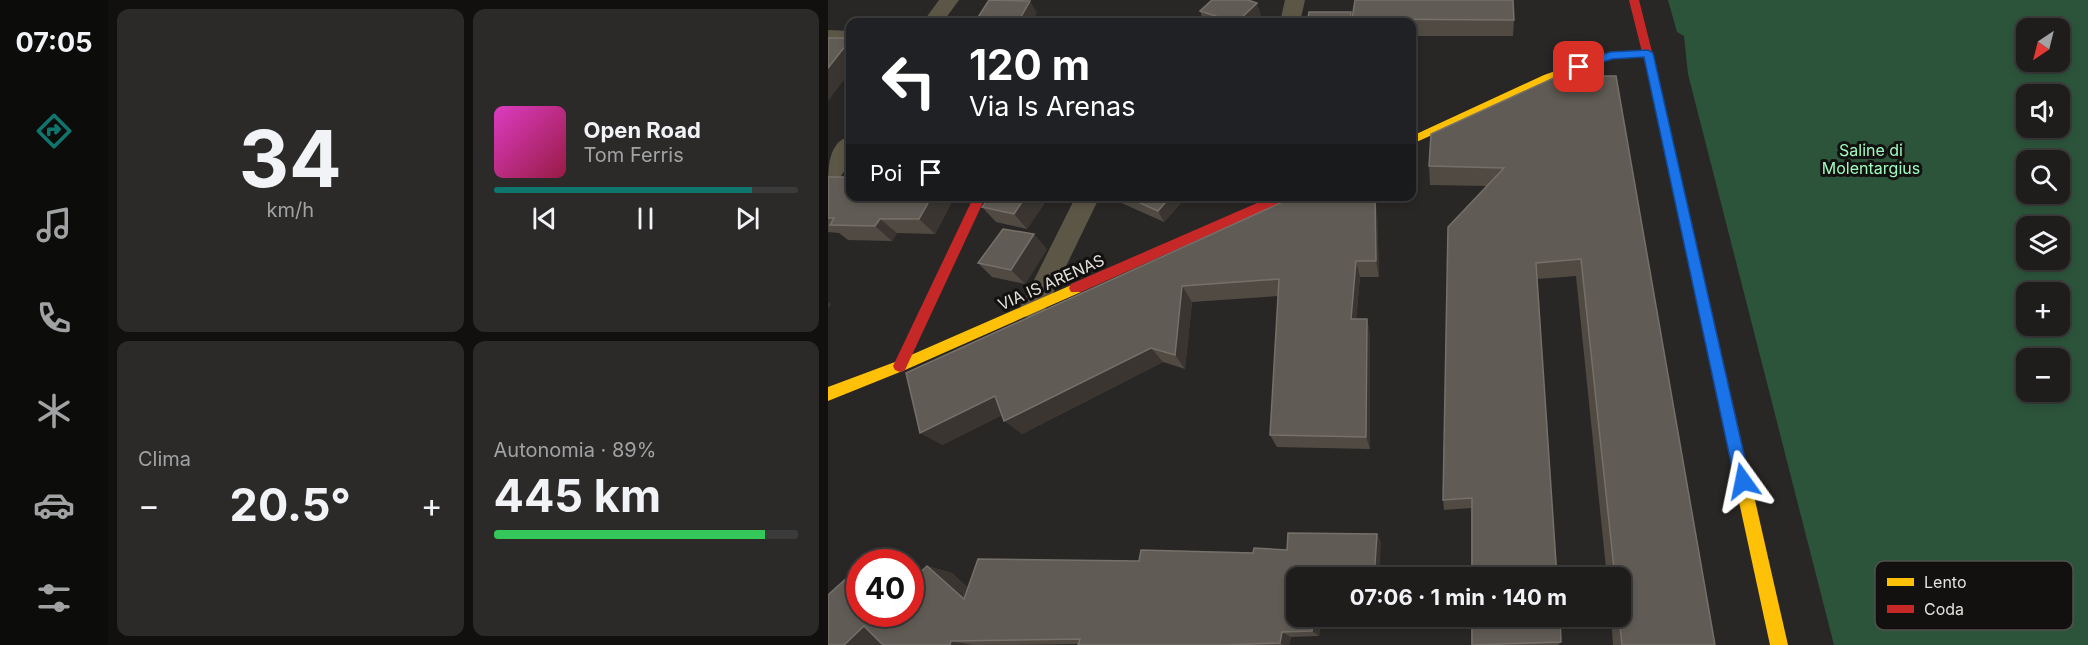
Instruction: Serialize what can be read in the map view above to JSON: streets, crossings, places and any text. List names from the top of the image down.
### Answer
{
  "streets": {
    "street": ["VIA IS ARENAS"]
  },
  "parks": ["Saline di Molentargius"],
  "legend": ["Lento", "Coda"],
  "north": "bottom left",
  "page": {
    "tabs": "07:05",
    "tile": [
      ["34", "km/h"],
      "Clima",
      ["Autonomia · 89%", "445 km"]
    ],
    "map_buttons": ["+", "−"],
    "turn": ["120 m", "Via Is Arenas"],
    "song": ["Open Road", "Tom Ferris"],
    "then": "Poi",
    "heat": ["−", "20.5°", "+"],
    "limit": "40",
    "trip": "07:06 · 1 min · 140 m"
  }
}
